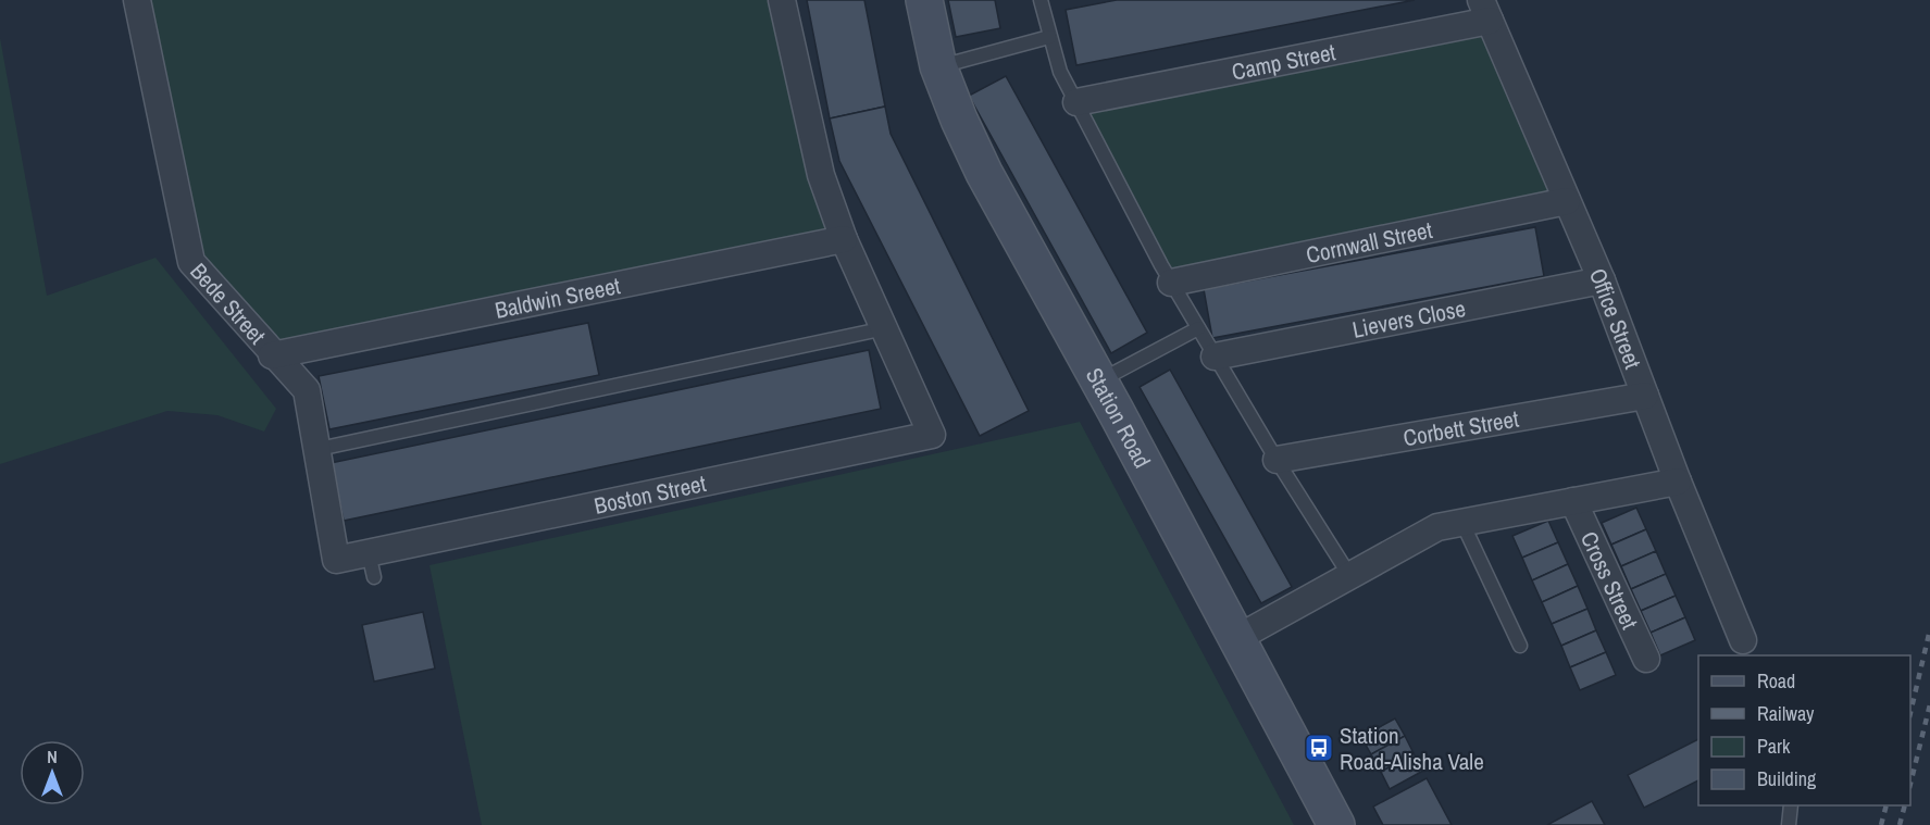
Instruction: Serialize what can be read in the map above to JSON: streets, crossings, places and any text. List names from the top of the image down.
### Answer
{
  "streets": {
    "main road": ["Station Road"],
    "street": [
      "Camp Street",
      "Cornwall Street",
      "Baldwin Sreeet",
      "Bede Street",
      "Lievers Close",
      "Office Street",
      "Corbett Street",
      "Boston Street",
      "Cross Street"
    ]
  },
  "crossings": [
    ["Camp Street", "Office Street"],
    ["Cornwall Street", "Office Street"],
    ["Baldwin Sreeet", "Bede Street"],
    ["Bede Street", "Boston Street"],
    ["Lievers Close", "Office Street"],
    ["Office Street", "Corbett Street"]
  ],
  "places": {
    "bus stop": ["Station Road-Alisha Vale"]
  },
  "legend": [
    "Road",
    "Railway",
    "Park",
    "Building"
  ],
  "north": "top"
}
